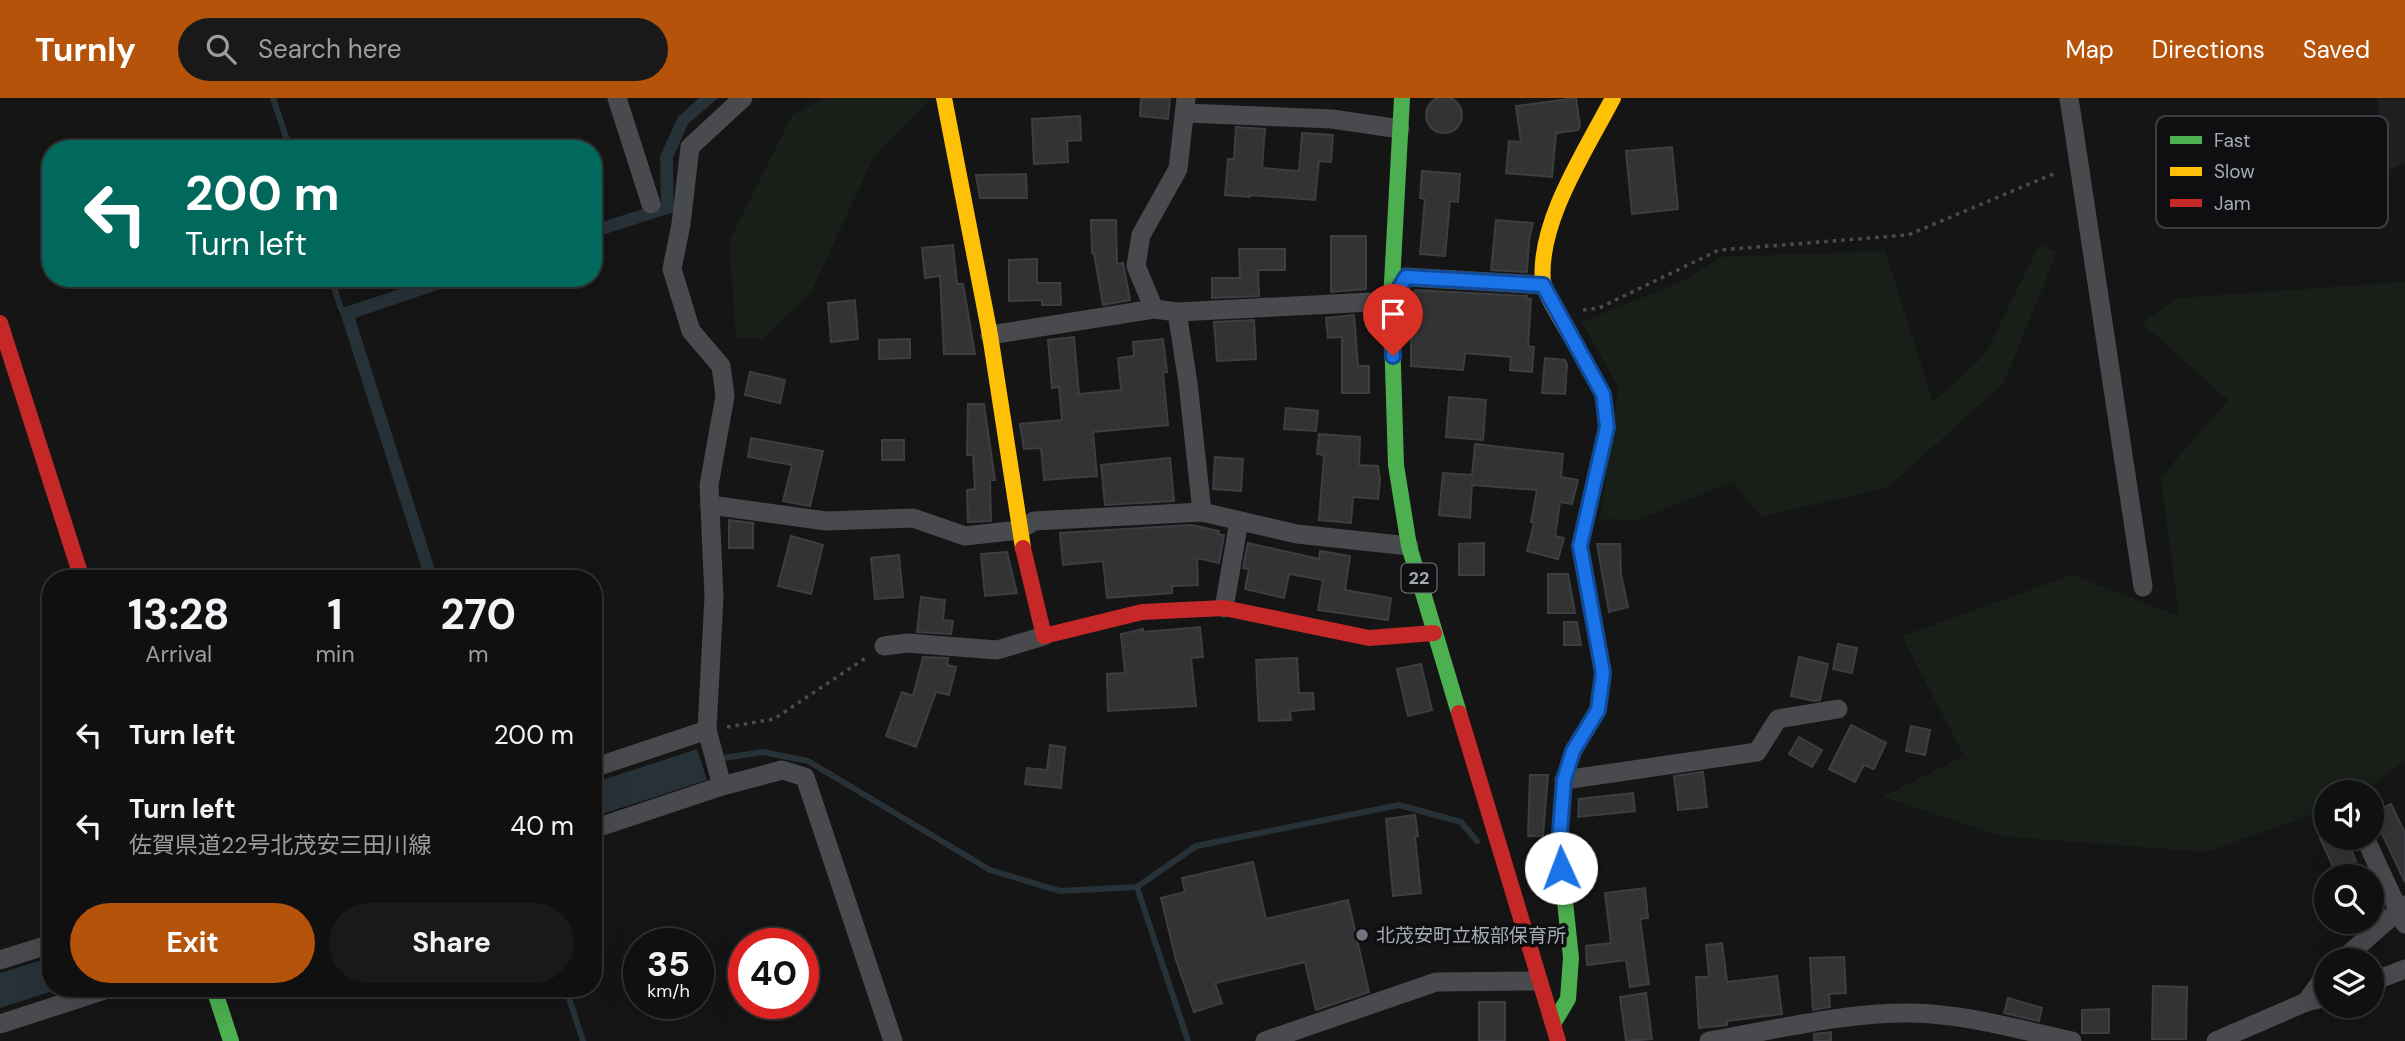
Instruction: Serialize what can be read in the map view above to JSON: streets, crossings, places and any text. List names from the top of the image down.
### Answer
{
  "streets": {
    "street": ["22"]
  },
  "places": ["北茂安町立板部保育所"],
  "legend": ["Fast", "Slow", "Jam"],
  "page": {
    "header": "Turnly",
    "search": "Search here",
    "nav": ["Map", "Directions", "Saved"],
    "turn": ["200 m", "Turn left"],
    "eta": [
      "13:28",
      "Arrival",
      "1",
      "min",
      "270",
      "m"
    ],
    "list": [
      {
        "name": "Turn left",
        "value": "200 m"
      },
      {
        "name": "Turn left",
        "note": "佐賀県道22号北茂安三田川線",
        "value": "40 m"
      }
    ],
    "buttons": ["Exit", "Share"],
    "speed": "35 km/h",
    "limit": "40"
  }
}
